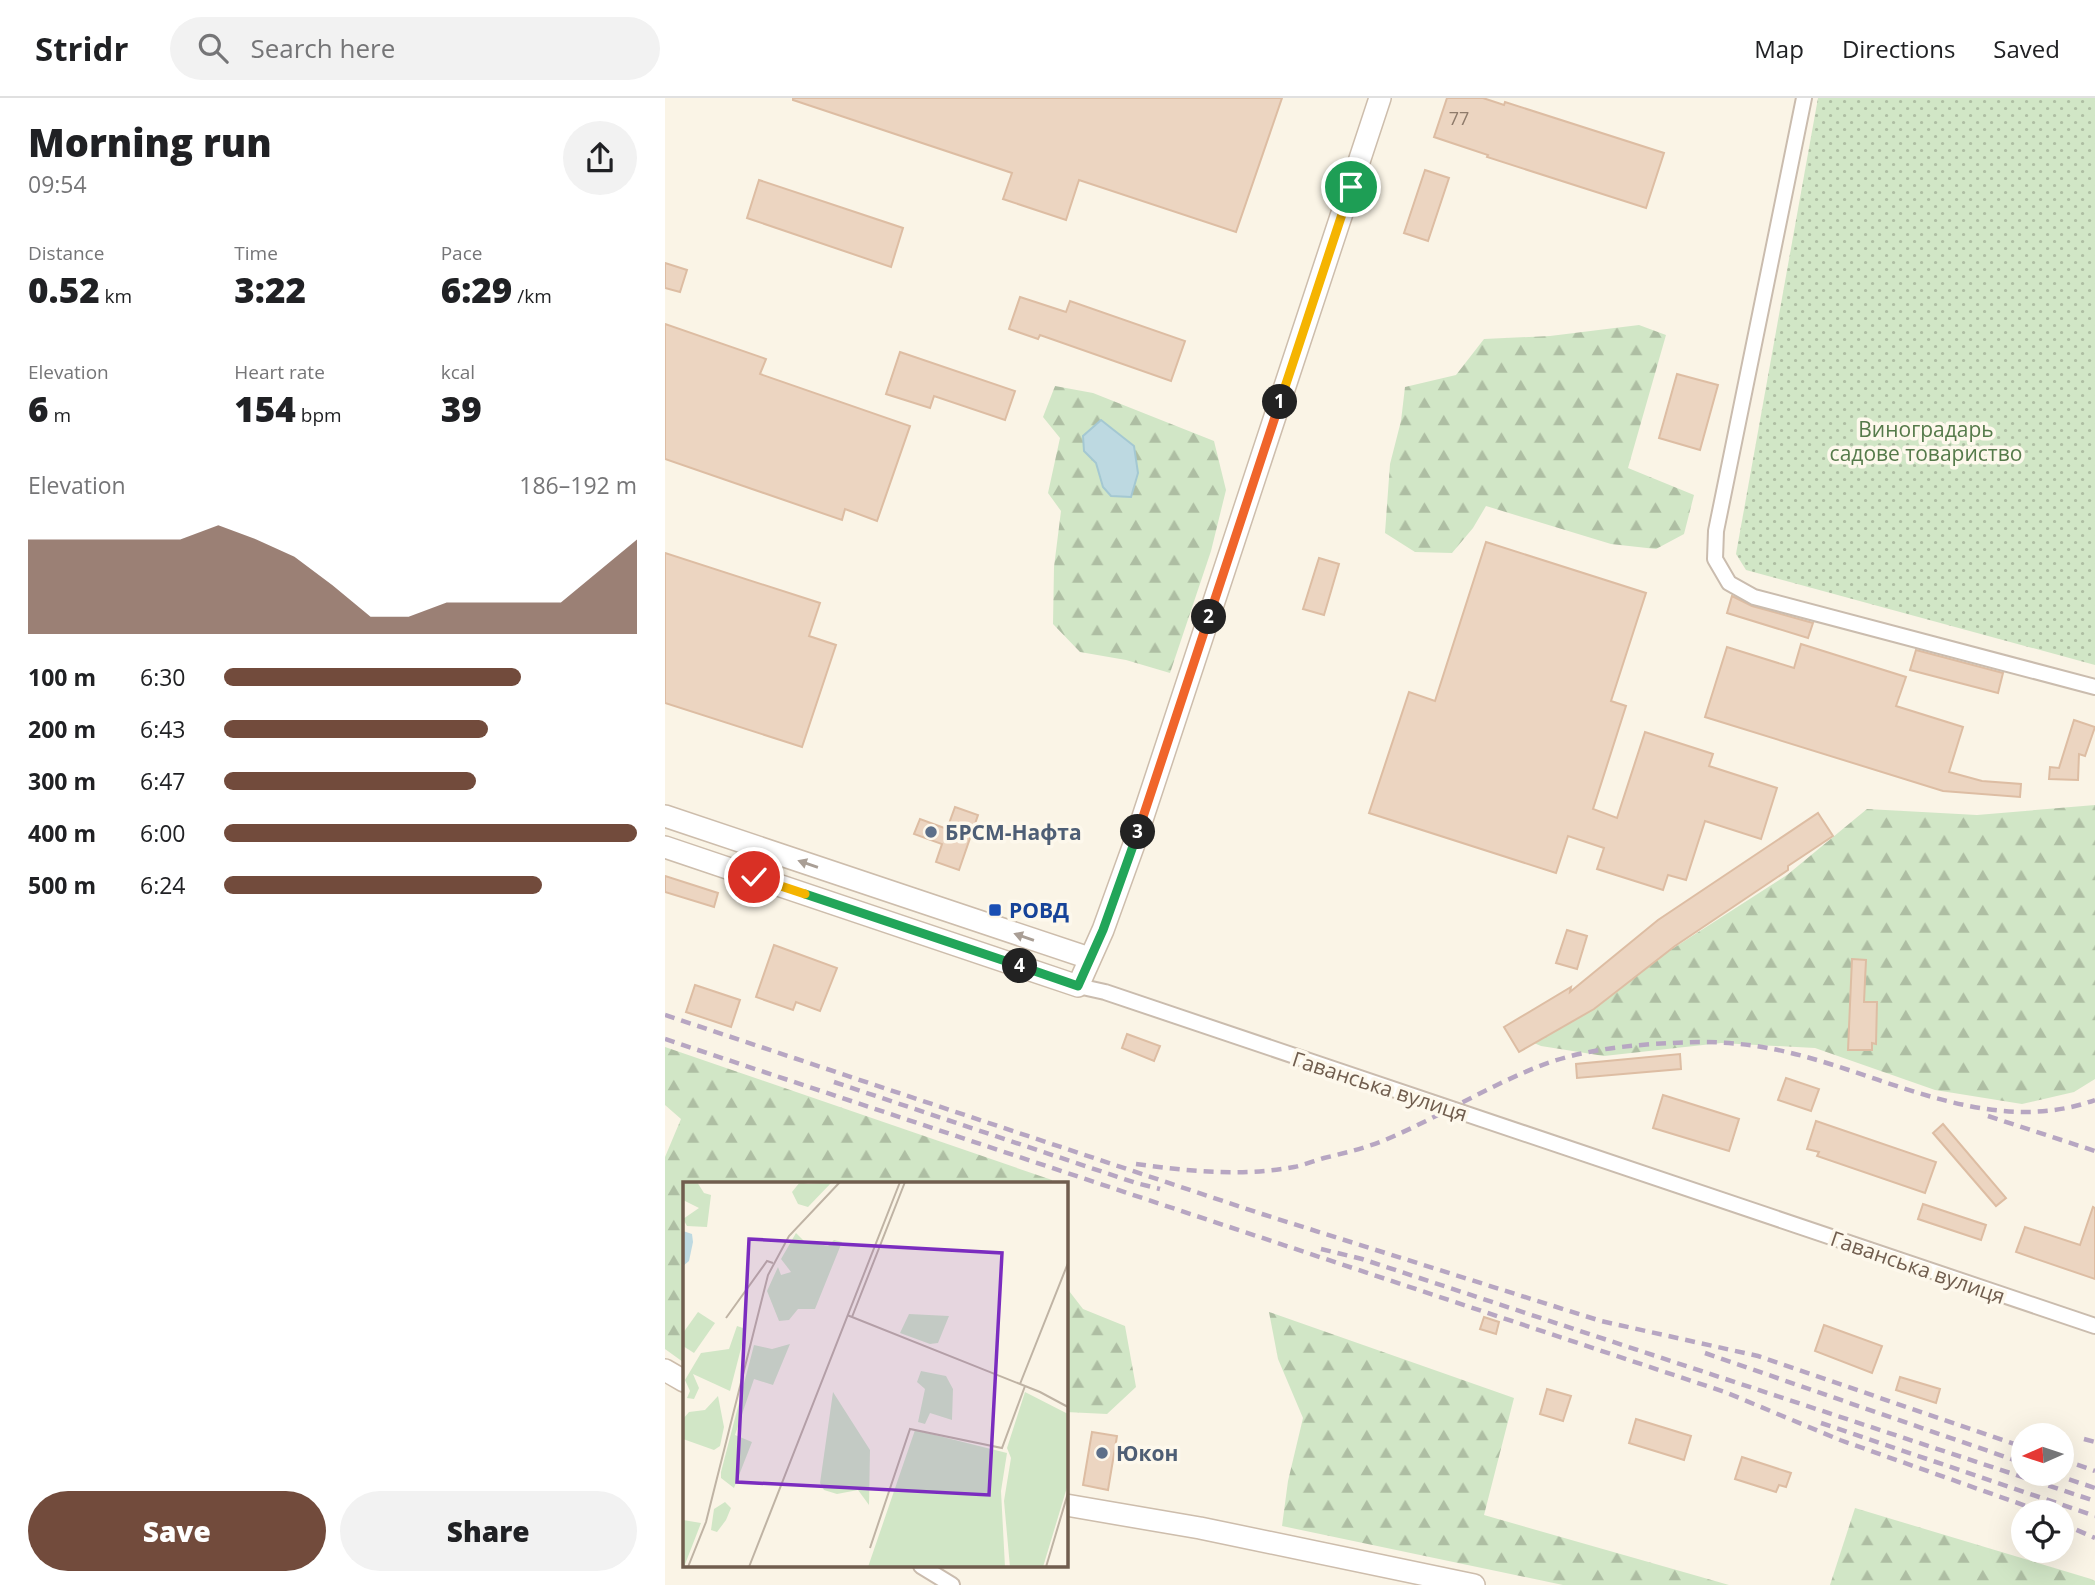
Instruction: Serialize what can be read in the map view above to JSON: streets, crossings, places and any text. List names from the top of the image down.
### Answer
{
  "streets": {
    "street": ["Гаванська вулиця"]
  },
  "parks": ["Виноградарь садове товариство"],
  "places": {
    "other": ["БРСМ-Нафта", "Юкон"],
    "transit": ["РОВД"]
  },
  "house_numbers": ["77"],
  "north": "left",
  "page": {
    "header": "Stridr",
    "search": "Search here",
    "nav": ["Map", "Directions", "Saved"],
    "heading": ["Morning run", "09:54"],
    "stats": [
      ["Distance", "0.52 km"],
      ["Time", "3:22"],
      ["Pace", "6:29 /km"],
      ["Elevation", "6 m"],
      ["Heart rate", "154 bpm"],
      ["kcal", "39"]
    ],
    "pins": [
      "1",
      "2",
      "3",
      "4"
    ],
    "chart": ["Elevation", "186–192 m"],
    "list": [
      {
        "name": "100 m",
        "note": "6:30"
      },
      {
        "name": "200 m",
        "note": "6:43"
      },
      {
        "name": "300 m",
        "note": "6:47"
      },
      {
        "name": "400 m",
        "note": "6:00"
      },
      {
        "name": "500 m",
        "note": "6:24"
      }
    ],
    "buttons": ["Save", "Share"]
  }
}
